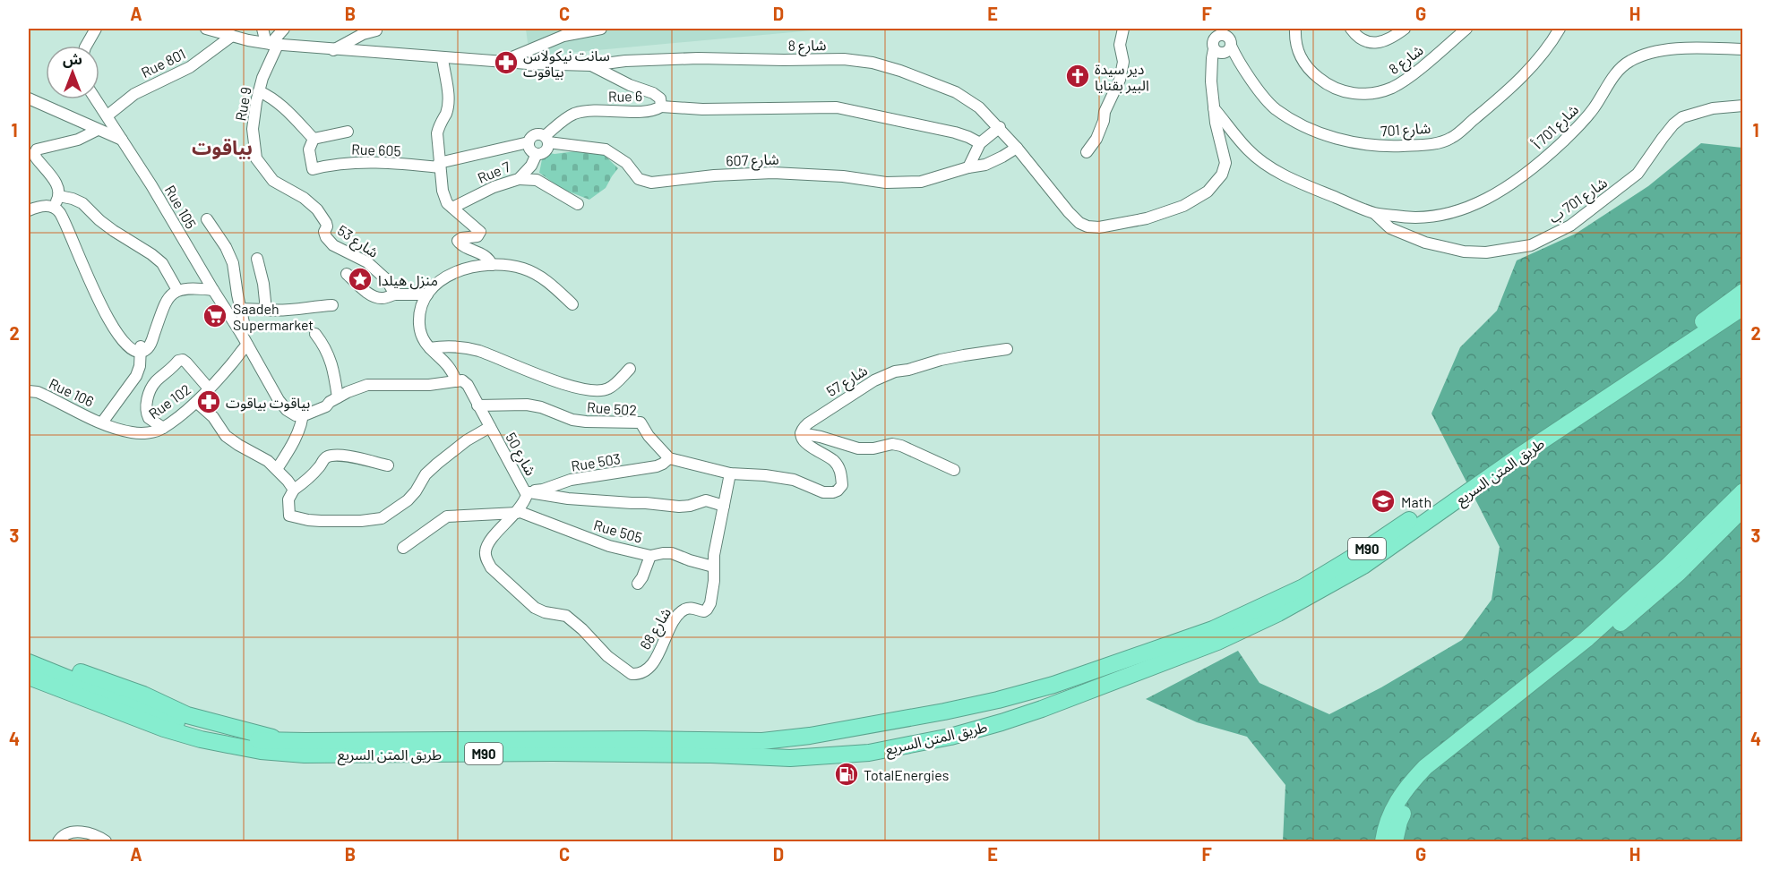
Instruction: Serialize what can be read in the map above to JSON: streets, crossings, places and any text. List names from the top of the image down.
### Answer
{
  "streets": {
    "highway": ["طريق المتن السريع", "M90"],
    "street": [
      "شارع 8",
      "Rue 801",
      "Rue 6",
      "Rue 9",
      "شارع 701 أ",
      "شارع 701",
      "Rue 605",
      "شارع 607",
      "Rue 7",
      "شارع 701 ب",
      "Rue 105",
      "شارع 53",
      "شارع 57",
      "Rue 106",
      "Rue 102",
      "Rue 502",
      "شارع 50",
      "Rue 503",
      "Rue 505",
      "شارع 68"
    ]
  },
  "crossings": [
    ["شارع 8", "Rue 801"],
    ["شارع 8", "Rue 6"],
    ["شارع 8", "Rue 9"],
    ["شارع 8", "شارع 701"],
    ["شارع 8", "شارع 607"],
    ["Rue 6", "Rue 605"],
    ["Rue 6", "شارع 607"],
    ["Rue 6", "Rue 7"],
    ["Rue 9", "شارع 53"],
    ["شارع 701 أ", "شارع 701 ب"],
    ["Rue 605", "شارع 607"],
    ["Rue 605", "Rue 7"],
    ["شارع 607", "Rue 7"],
    ["Rue 105", "Rue 102"],
    ["Rue 106", "Rue 102"],
    ["Rue 502", "شارع 50"],
    ["Rue 502", "Rue 503"],
    ["شارع 50", "Rue 503"],
    ["شارع 50", "Rue 505"],
    ["شارع 50", "شارع 68"],
    ["Rue 505", "شارع 68"]
  ],
  "districts": ["بياقوت"],
  "places": {
    "pharmacy": ["سانت نيكولاس بياقوت", "بياقوت بياقوت"],
    "church": ["دير سيدة البير بقنايا"],
    "place": ["منزل هيلدا"],
    "supermarket": ["Saadeh Supermarket"],
    "school or university": ["Math"],
    "fuel station": ["TotalEnergies"]
  },
  "north": "top",
  "grid": {
    "columns": [
      "A",
      "B",
      "C",
      "D",
      "E",
      "F",
      "G",
      "H"
    ],
    "rows": [
      "1",
      "2",
      "3",
      "4"
    ]
  }
}
